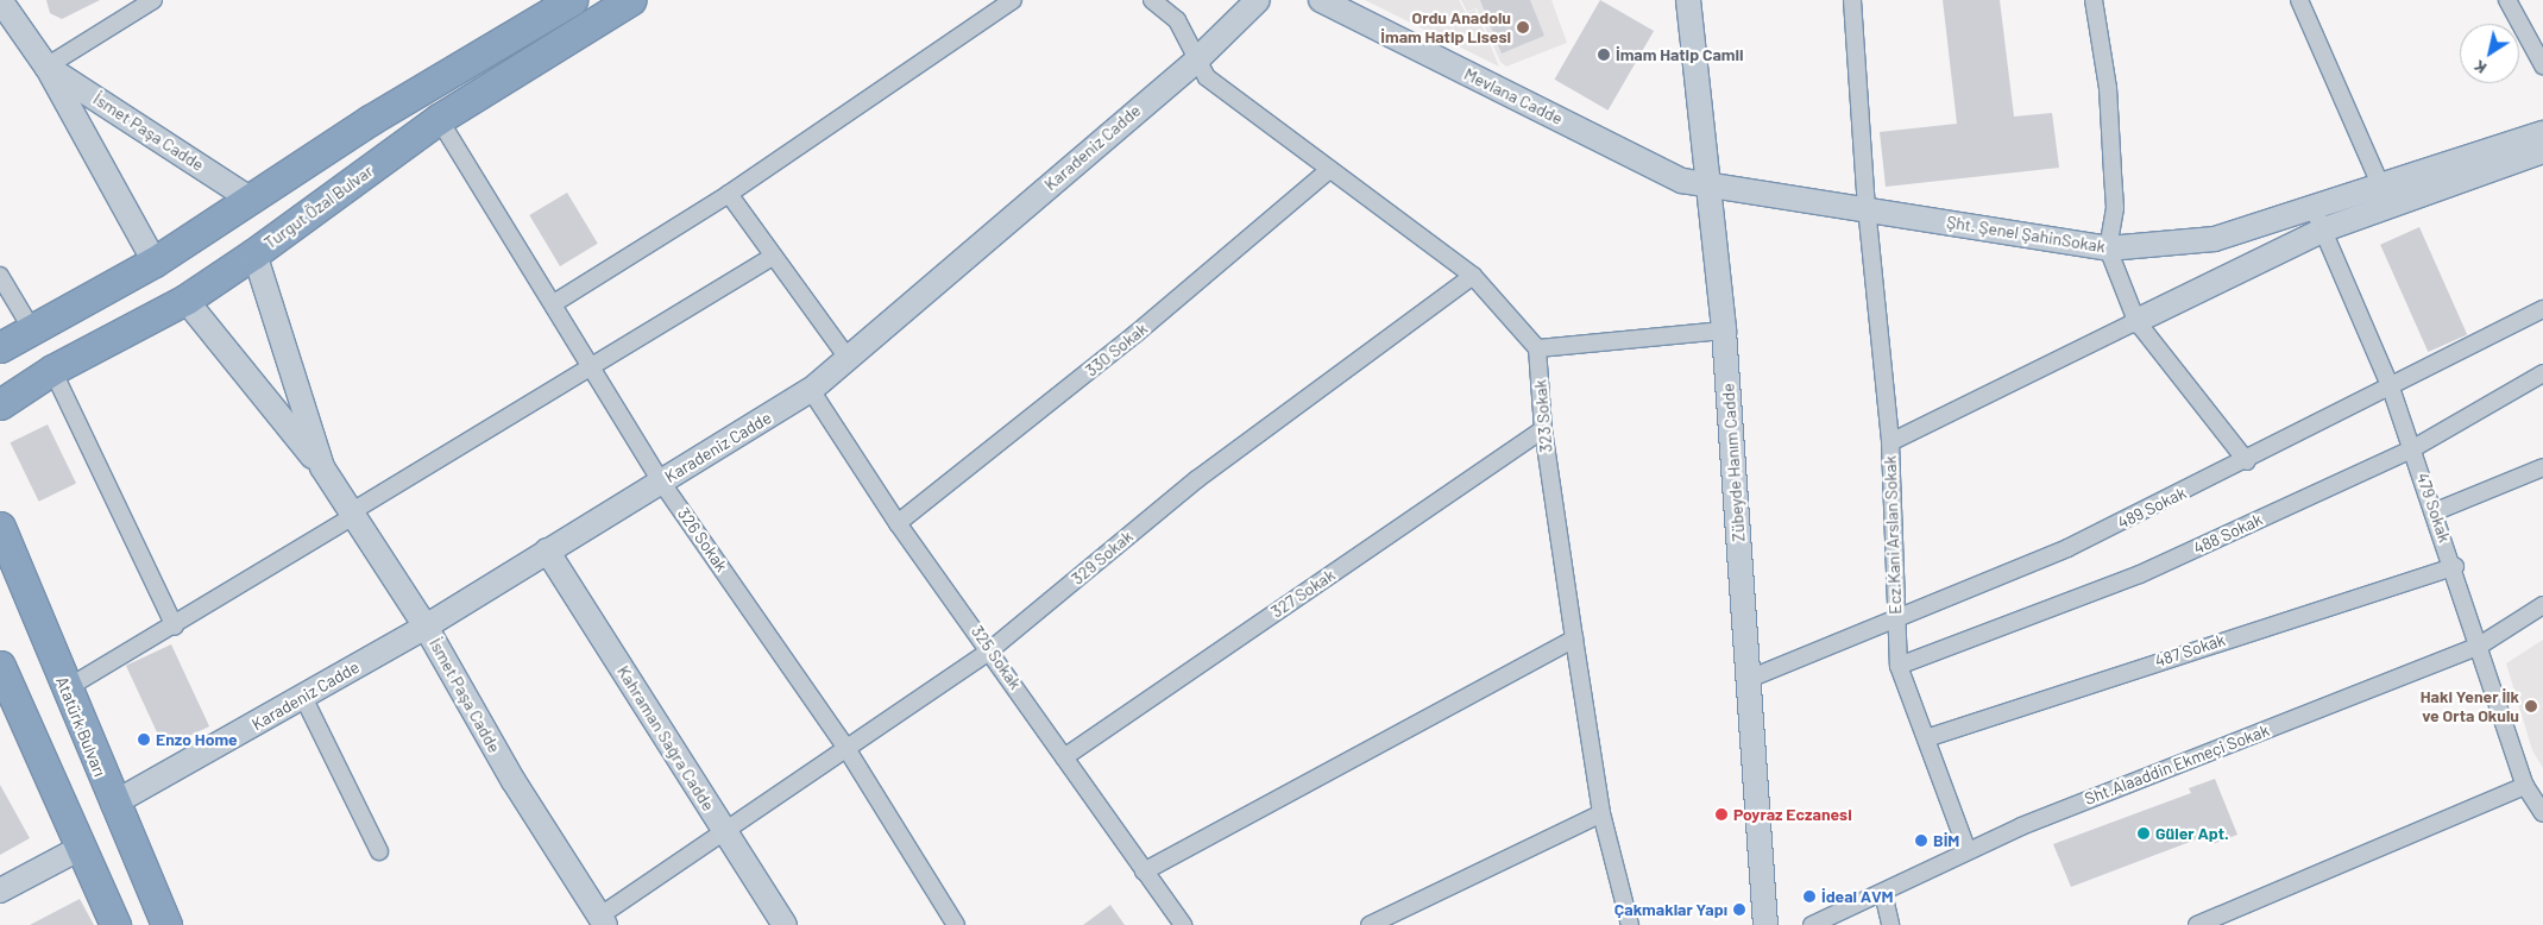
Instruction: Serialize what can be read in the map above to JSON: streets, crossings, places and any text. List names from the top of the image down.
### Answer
{
  "streets": {
    "highway": ["Turgut Özal Bulvar", "Atatürk Bulvarı"],
    "street": [
      "Mevlana Cadde",
      "İsmet Paşa Cadde",
      "Karadeniz Cadde",
      "Şht. Şenel ŞahinSokak",
      "330 Sokak",
      "323 Sokak",
      "Zübeyde Hanım Cadde",
      "489 Sokak",
      "479 Sokak",
      "488 Sokak",
      "Ecz.Kani Arslan Sokak",
      "326 Sokak",
      "329 Sokak",
      "327 Sokak",
      "487 Sokak",
      "325 Sokak",
      "Kahraman Sağra Cadde",
      "Sht.Alaaddin Ekmeçi Sokak"
    ]
  },
  "crossings": [
    ["Mevlana Cadde", "Şht. Şenel ŞahinSokak"],
    ["Mevlana Cadde", "Zübeyde Hanım Cadde"],
    ["İsmet Paşa Cadde", "Karadeniz Cadde"],
    ["İsmet Paşa Cadde", "Turgut Özal Bulvar"],
    ["İsmet Paşa Cadde", "329 Sokak"],
    ["Karadeniz Cadde", "326 Sokak"],
    ["Karadeniz Cadde", "325 Sokak"],
    ["Karadeniz Cadde", "Atatürk Bulvarı"],
    ["Karadeniz Cadde", "Kahraman Sağra Cadde"],
    ["Turgut Özal Bulvar", "326 Sokak"],
    ["Şht. Şenel ŞahinSokak", "Zübeyde Hanım Cadde"],
    ["Şht. Şenel ŞahinSokak", "479 Sokak"],
    ["Şht. Şenel ŞahinSokak", "Ecz.Kani Arslan Sokak"],
    ["330 Sokak", "325 Sokak"],
    ["323 Sokak", "327 Sokak"],
    ["Zübeyde Hanım Cadde", "489 Sokak"],
    ["489 Sokak", "479 Sokak"],
    ["489 Sokak", "Ecz.Kani Arslan Sokak"],
    ["479 Sokak", "488 Sokak"],
    ["479 Sokak", "487 Sokak"],
    ["479 Sokak", "Sht.Alaaddin Ekmeçi Sokak"],
    ["488 Sokak", "Ecz.Kani Arslan Sokak"],
    ["Ecz.Kani Arslan Sokak", "487 Sokak"],
    ["Ecz.Kani Arslan Sokak", "Sht.Alaaddin Ekmeçi Sokak"],
    ["326 Sokak", "329 Sokak"],
    ["329 Sokak", "325 Sokak"],
    ["329 Sokak", "Kahraman Sağra Cadde"],
    ["327 Sokak", "325 Sokak"]
  ],
  "places": [
    "Ordu Anadolu İmam Hatip Lisesi",
    "İmam Hatip Camii",
    "Haki Yener İlk ve Orta Okulu",
    "Enzo Home",
    "Poyraz Eczanesi",
    "Güler Apt.",
    "BİM",
    "İdeal AVM",
    "Çakmaklar Yapı"
  ],
  "north": "bottom left"
}
